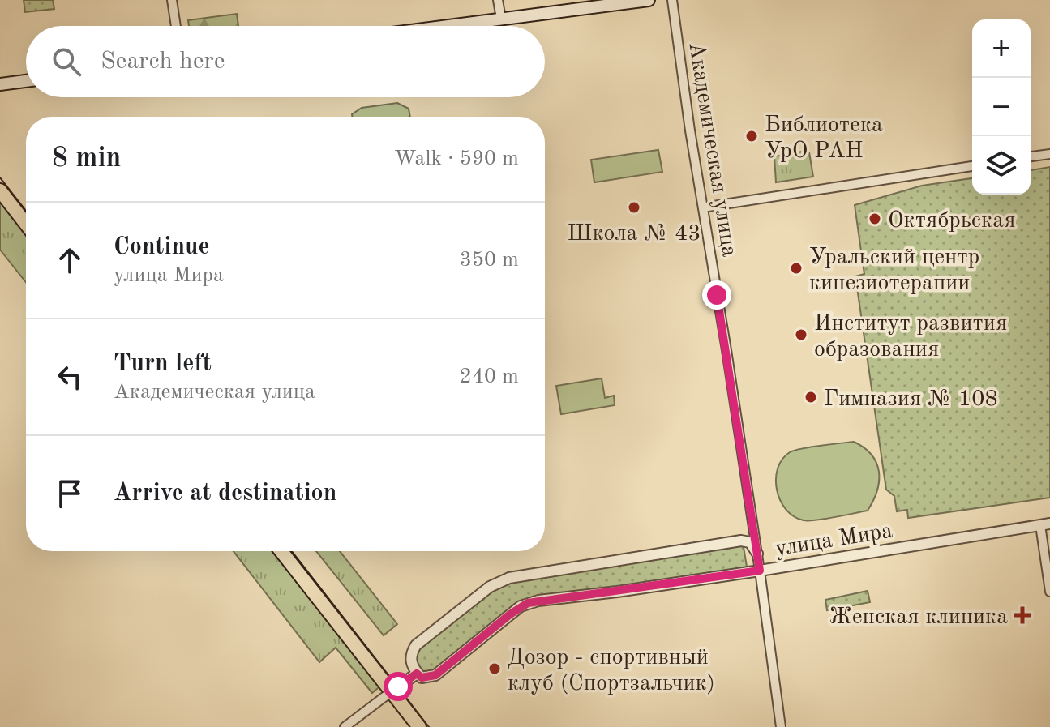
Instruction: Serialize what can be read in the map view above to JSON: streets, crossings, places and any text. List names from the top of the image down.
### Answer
{
  "streets": {
    "street": ["Академическая улица", "улица Мира"]
  },
  "crossings": [
    ["Академическая улица", "улица Мира"]
  ],
  "places": {
    "other": [
      "Библиотека УрО РАН",
      "Школа № 43",
      "Октябрьская",
      "Уральский центр кинезиотерапии",
      "Институт развития образования",
      "Гимназия № 108",
      "Дозор - спортивный клуб (Спортзальчик)"
    ],
    "health": ["Женская клиника"]
  },
  "page": {
    "map_buttons": ["+", "−"],
    "search": "Search here",
    "heading": ["8 min", "Walk · 590 m"],
    "list": [
      ["Continue", "улица Мира", "350 m"],
      ["Turn left", "Академическая улица", "240 m"],
      "Arrive at destination"
    ]
  }
}
